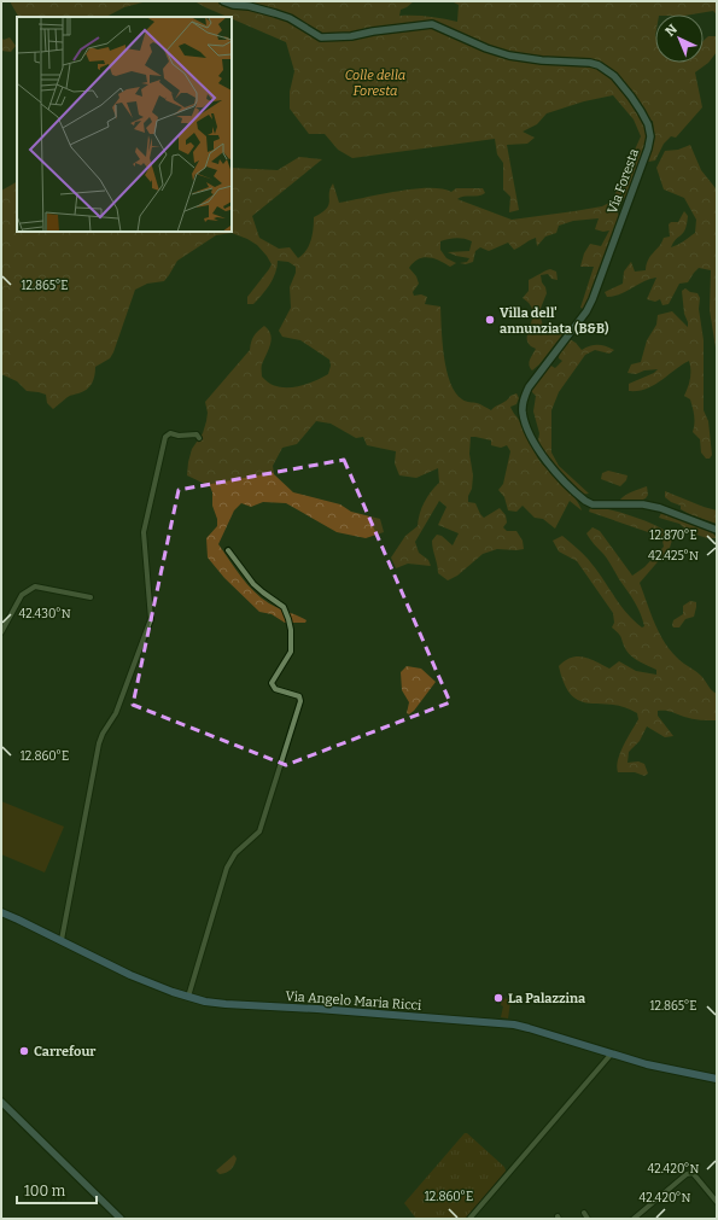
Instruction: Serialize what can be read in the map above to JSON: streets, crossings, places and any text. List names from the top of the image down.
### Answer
{
  "streets": {
    "main road": ["Via Foresta", "Via Angelo Maria Ricci"]
  },
  "parks": ["Colle della Foresta"],
  "places": ["Villa dell' annunziata (B&B)", "La Palazzina", "Carrefour"],
  "scale_bar": "100 m",
  "north": "top left",
  "coordinates": [
    "12.865°E",
    "12.870°E",
    "42.425°N",
    "42.430°N",
    "12.860°E",
    "42.420°N"
  ]
}
